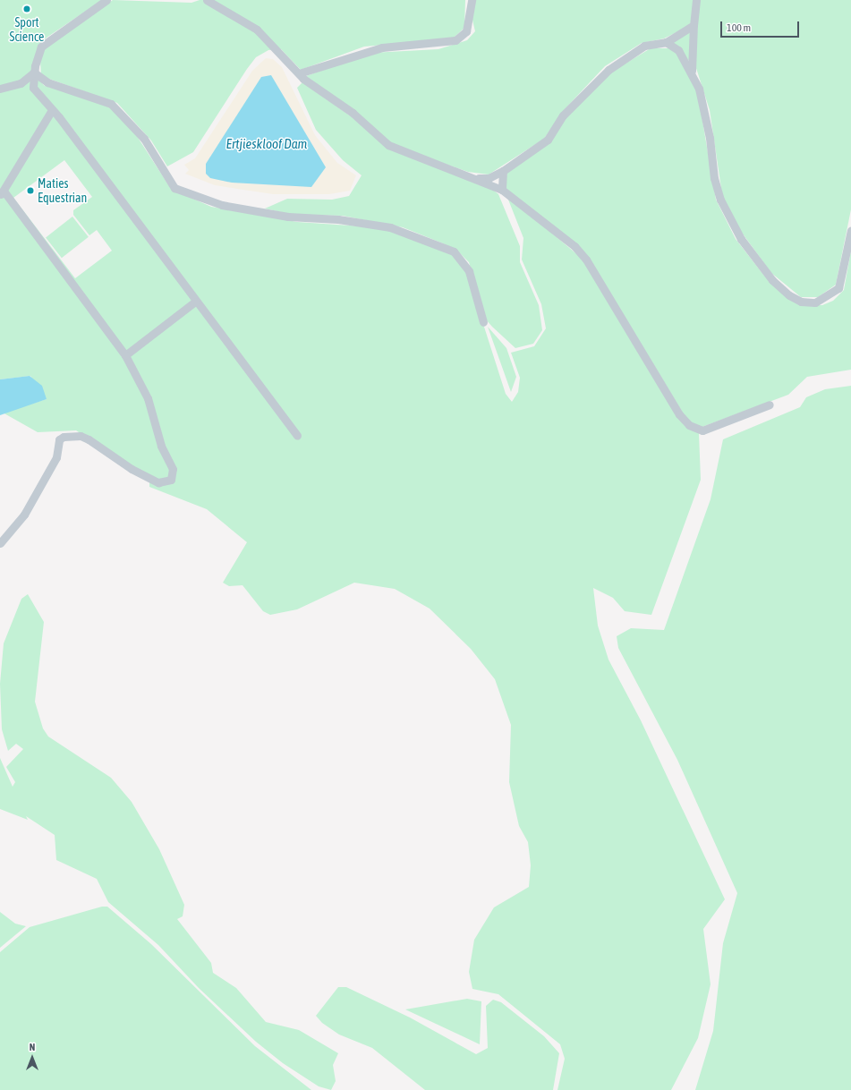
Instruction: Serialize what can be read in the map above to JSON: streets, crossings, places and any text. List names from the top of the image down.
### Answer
{
  "water": ["Ertjieskloof Dam"],
  "places": ["Sport Science", "Maties Equestrian"],
  "scale_bar": "100 m",
  "north": "top"
}
